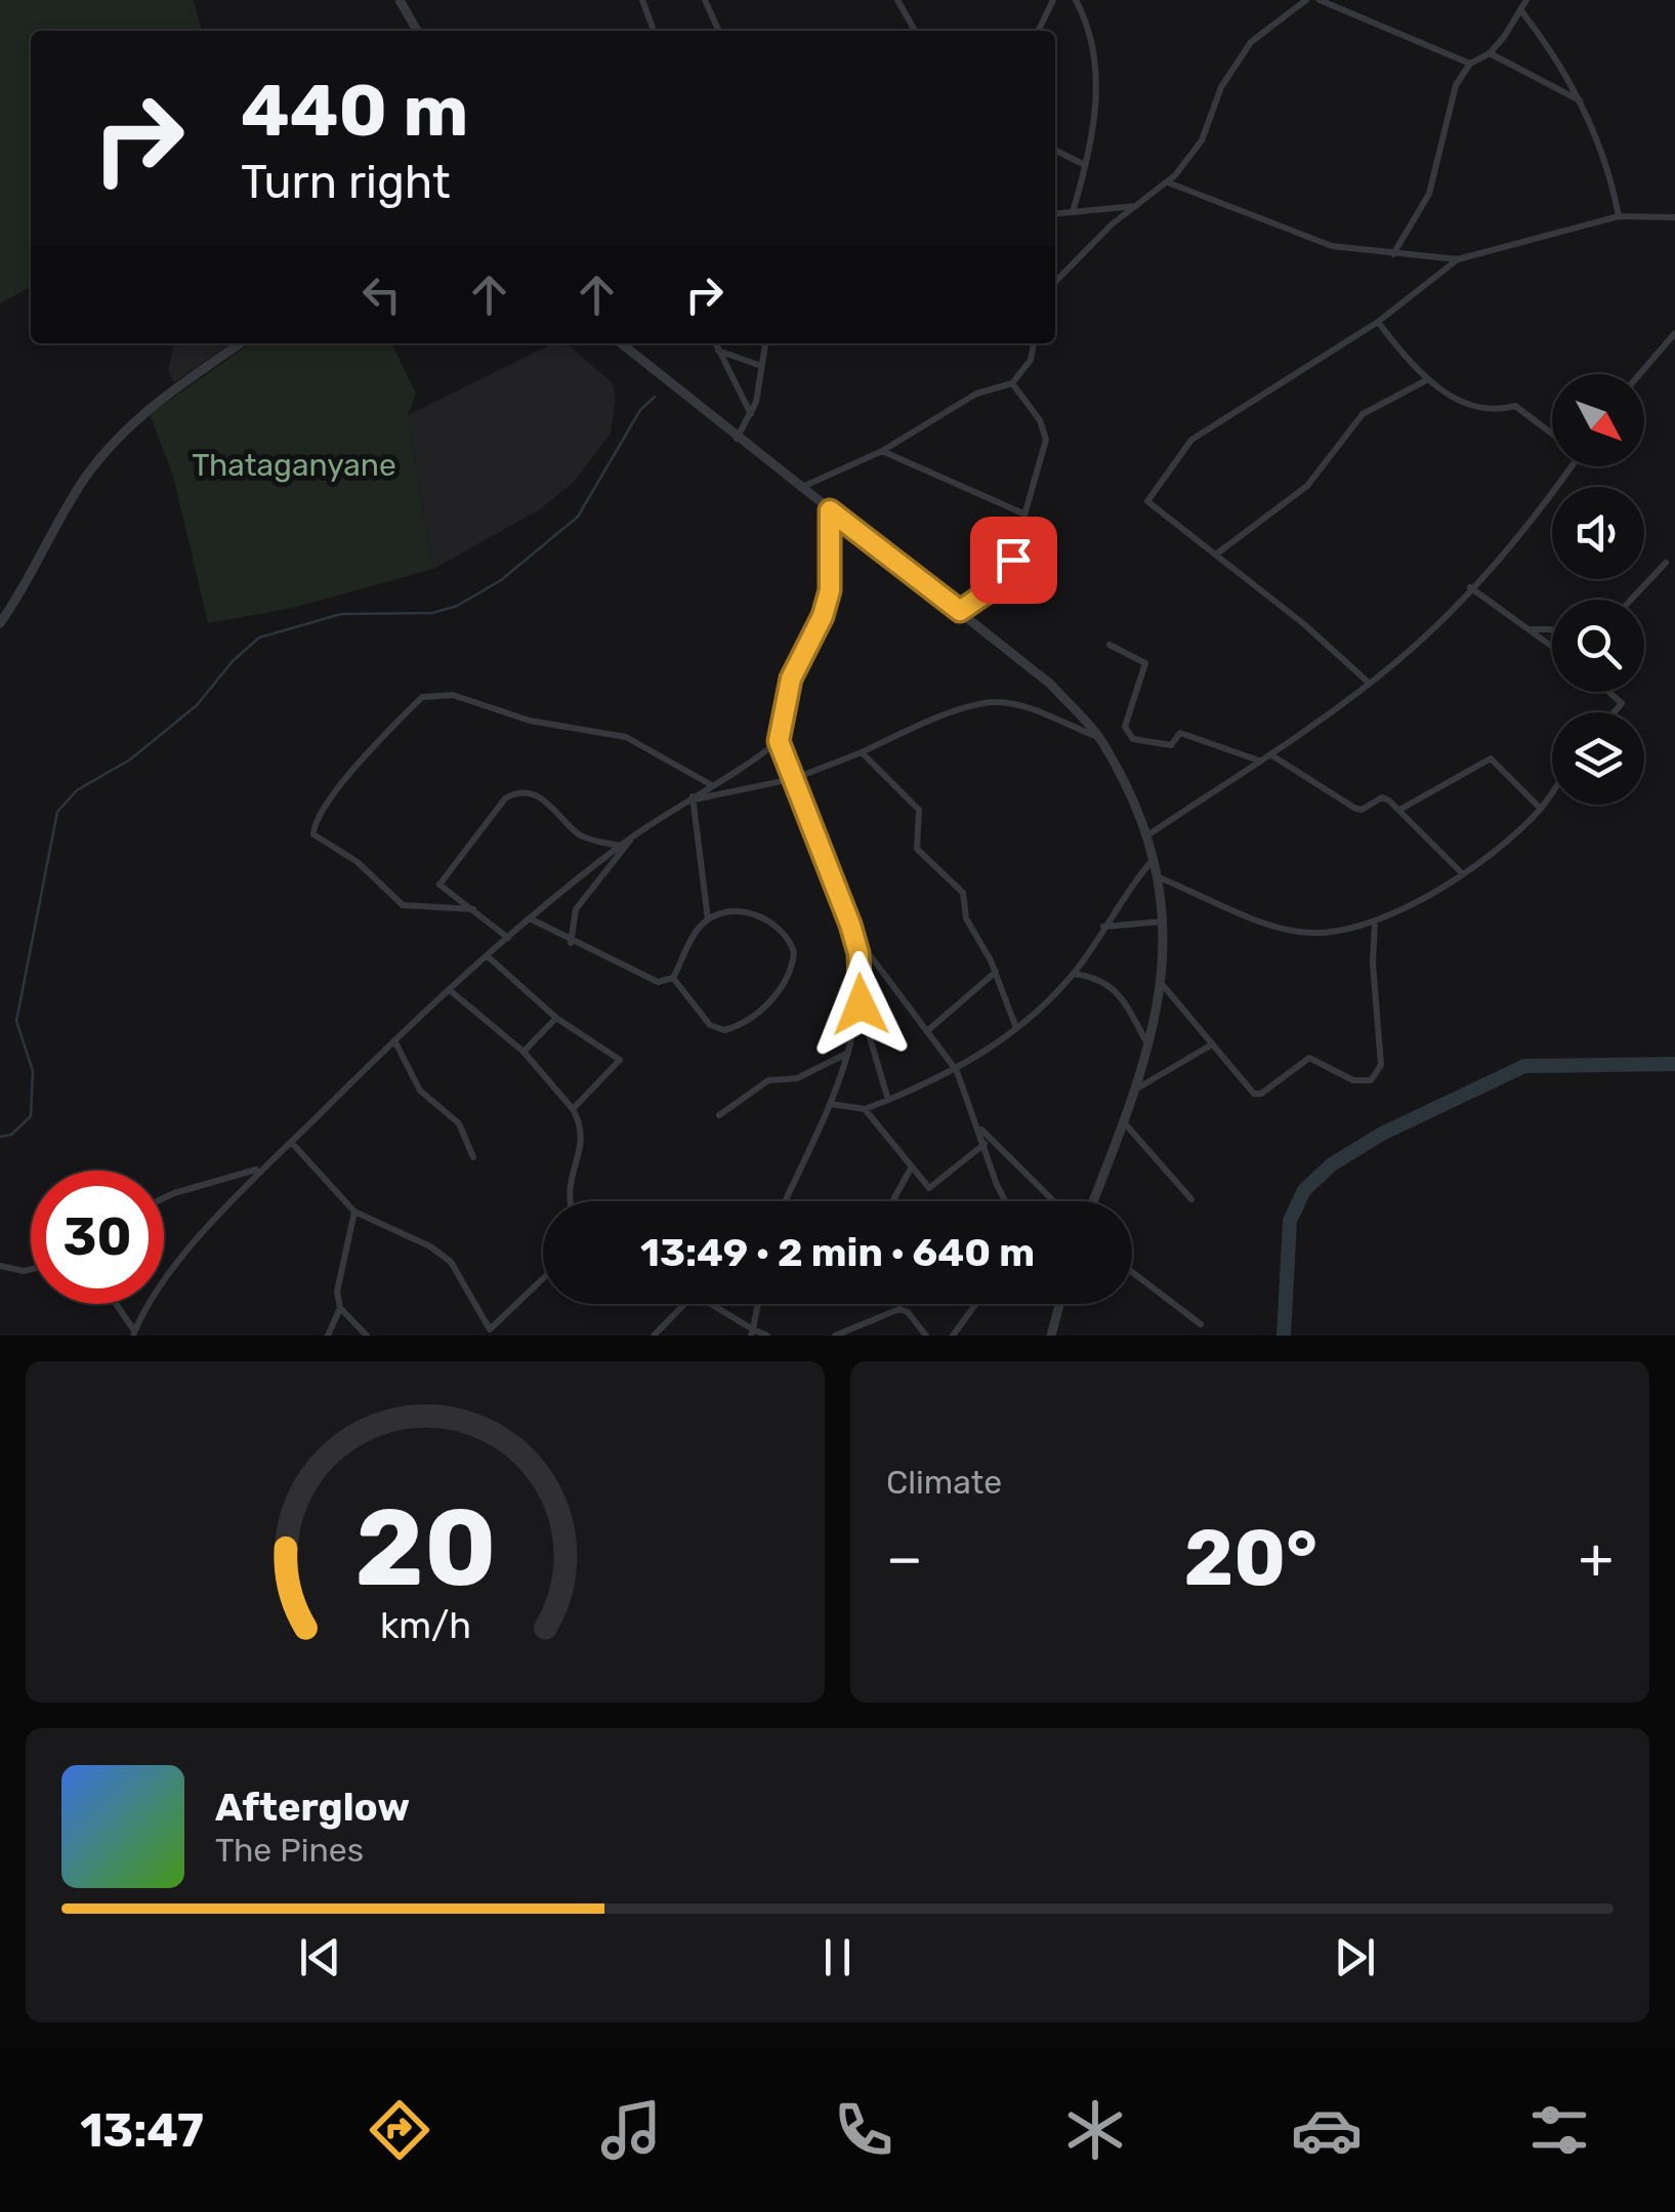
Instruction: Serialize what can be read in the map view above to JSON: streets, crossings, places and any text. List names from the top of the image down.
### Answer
{
  "parks": ["Thataganyane"],
  "north": "bottom right",
  "page": {
    "turn": ["440 m", "Turn right"],
    "limit": "30",
    "trip": "13:49 · 2 min · 640 m",
    "tile": "Climate",
    "heat": ["−", "20°", "+"],
    "song": ["Afterglow", "The Pines"],
    "tabs": "13:47",
    "gauge": ["20", "km/h"]
  }
}
